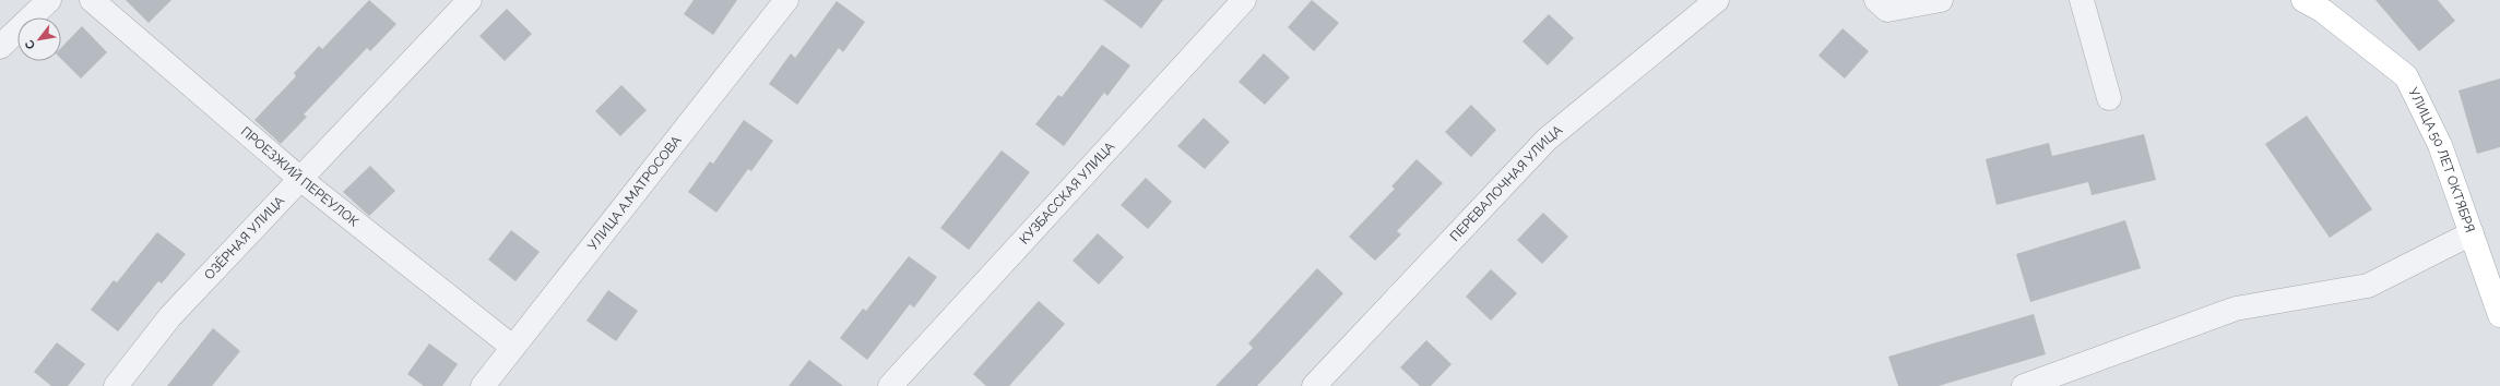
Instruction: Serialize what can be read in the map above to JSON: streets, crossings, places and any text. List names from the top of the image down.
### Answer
{
  "streets": {
    "main road": ["УЛИЦА 50 ЛЕТ ОКТЯБРЯ"],
    "street": [
      "ПРОЕЗЖИЙ ПЕРЕУЛОК",
      "ПЕРЕВАЛОЧНАЯ УЛИЦА",
      "УЛИЦА А.МАТРОСОВА",
      "КУЗБАССКАЯ УЛИЦА",
      "ОЗЁРНАЯ УЛИЦА"
    ]
  },
  "crossings": [
    ["ПРОЕЗЖИЙ ПЕРЕУЛОК", "УЛИЦА А.МАТРОСОВА"],
    ["ПРОЕЗЖИЙ ПЕРЕУЛОК", "ОЗЁРНАЯ УЛИЦА"]
  ],
  "north": "bottom left"
}
